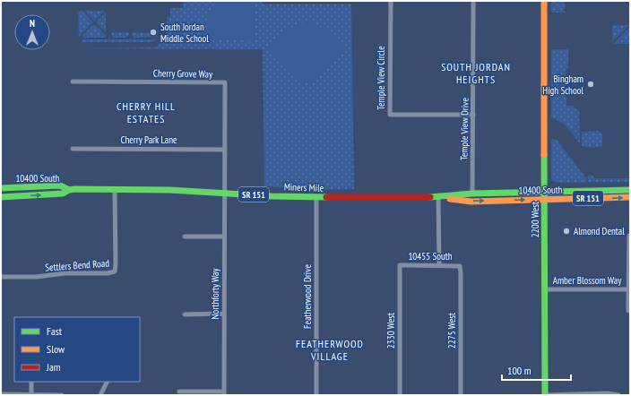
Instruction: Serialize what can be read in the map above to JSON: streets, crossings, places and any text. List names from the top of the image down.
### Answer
{
  "streets": {
    "main road": [
      "10400 South",
      "Miners Mile",
      "SR 151",
      "2200 West"
    ],
    "street": [
      "Cherry Grove Way",
      "Temple View Circle",
      "Temple View Drive",
      "Cherry Park Lane",
      "10455 South",
      "Settlers Bend Road",
      "Amber Blossom Way",
      "Northforty Way",
      "Featherwood Drive",
      "2330 West",
      "2275 West"
    ]
  },
  "crossings": [
    ["Cherry Grove Way", "Cherry Park Lane"],
    ["Cherry Grove Way", "Miners Mile"],
    ["Cherry Grove Way", "Northforty Way"],
    ["Temple View Circle", "Temple View Drive"],
    ["Temple View Drive", "Miners Mile"],
    ["10400 South", "Miners Mile"],
    ["10400 South", "2200 West"],
    ["Miners Mile", "Settlers Bend Road"],
    ["Miners Mile", "Northforty Way"],
    ["Miners Mile", "Featherwood Drive"],
    ["2200 West", "Amber Blossom Way"],
    ["10455 South", "2330 West"],
    ["10455 South", "2275 West"]
  ],
  "districts": ["SOUTH JORDAN HEIGHTS", "CHERRY HILL ESTATES", "FEATHERWOOD VILLAGE"],
  "places": ["South Jordan Middle School", "Bingham High School", "Almond Dental"],
  "legend": ["Fast", "Slow", "Jam"],
  "scale_bar": "100 m",
  "north": "top"
}
